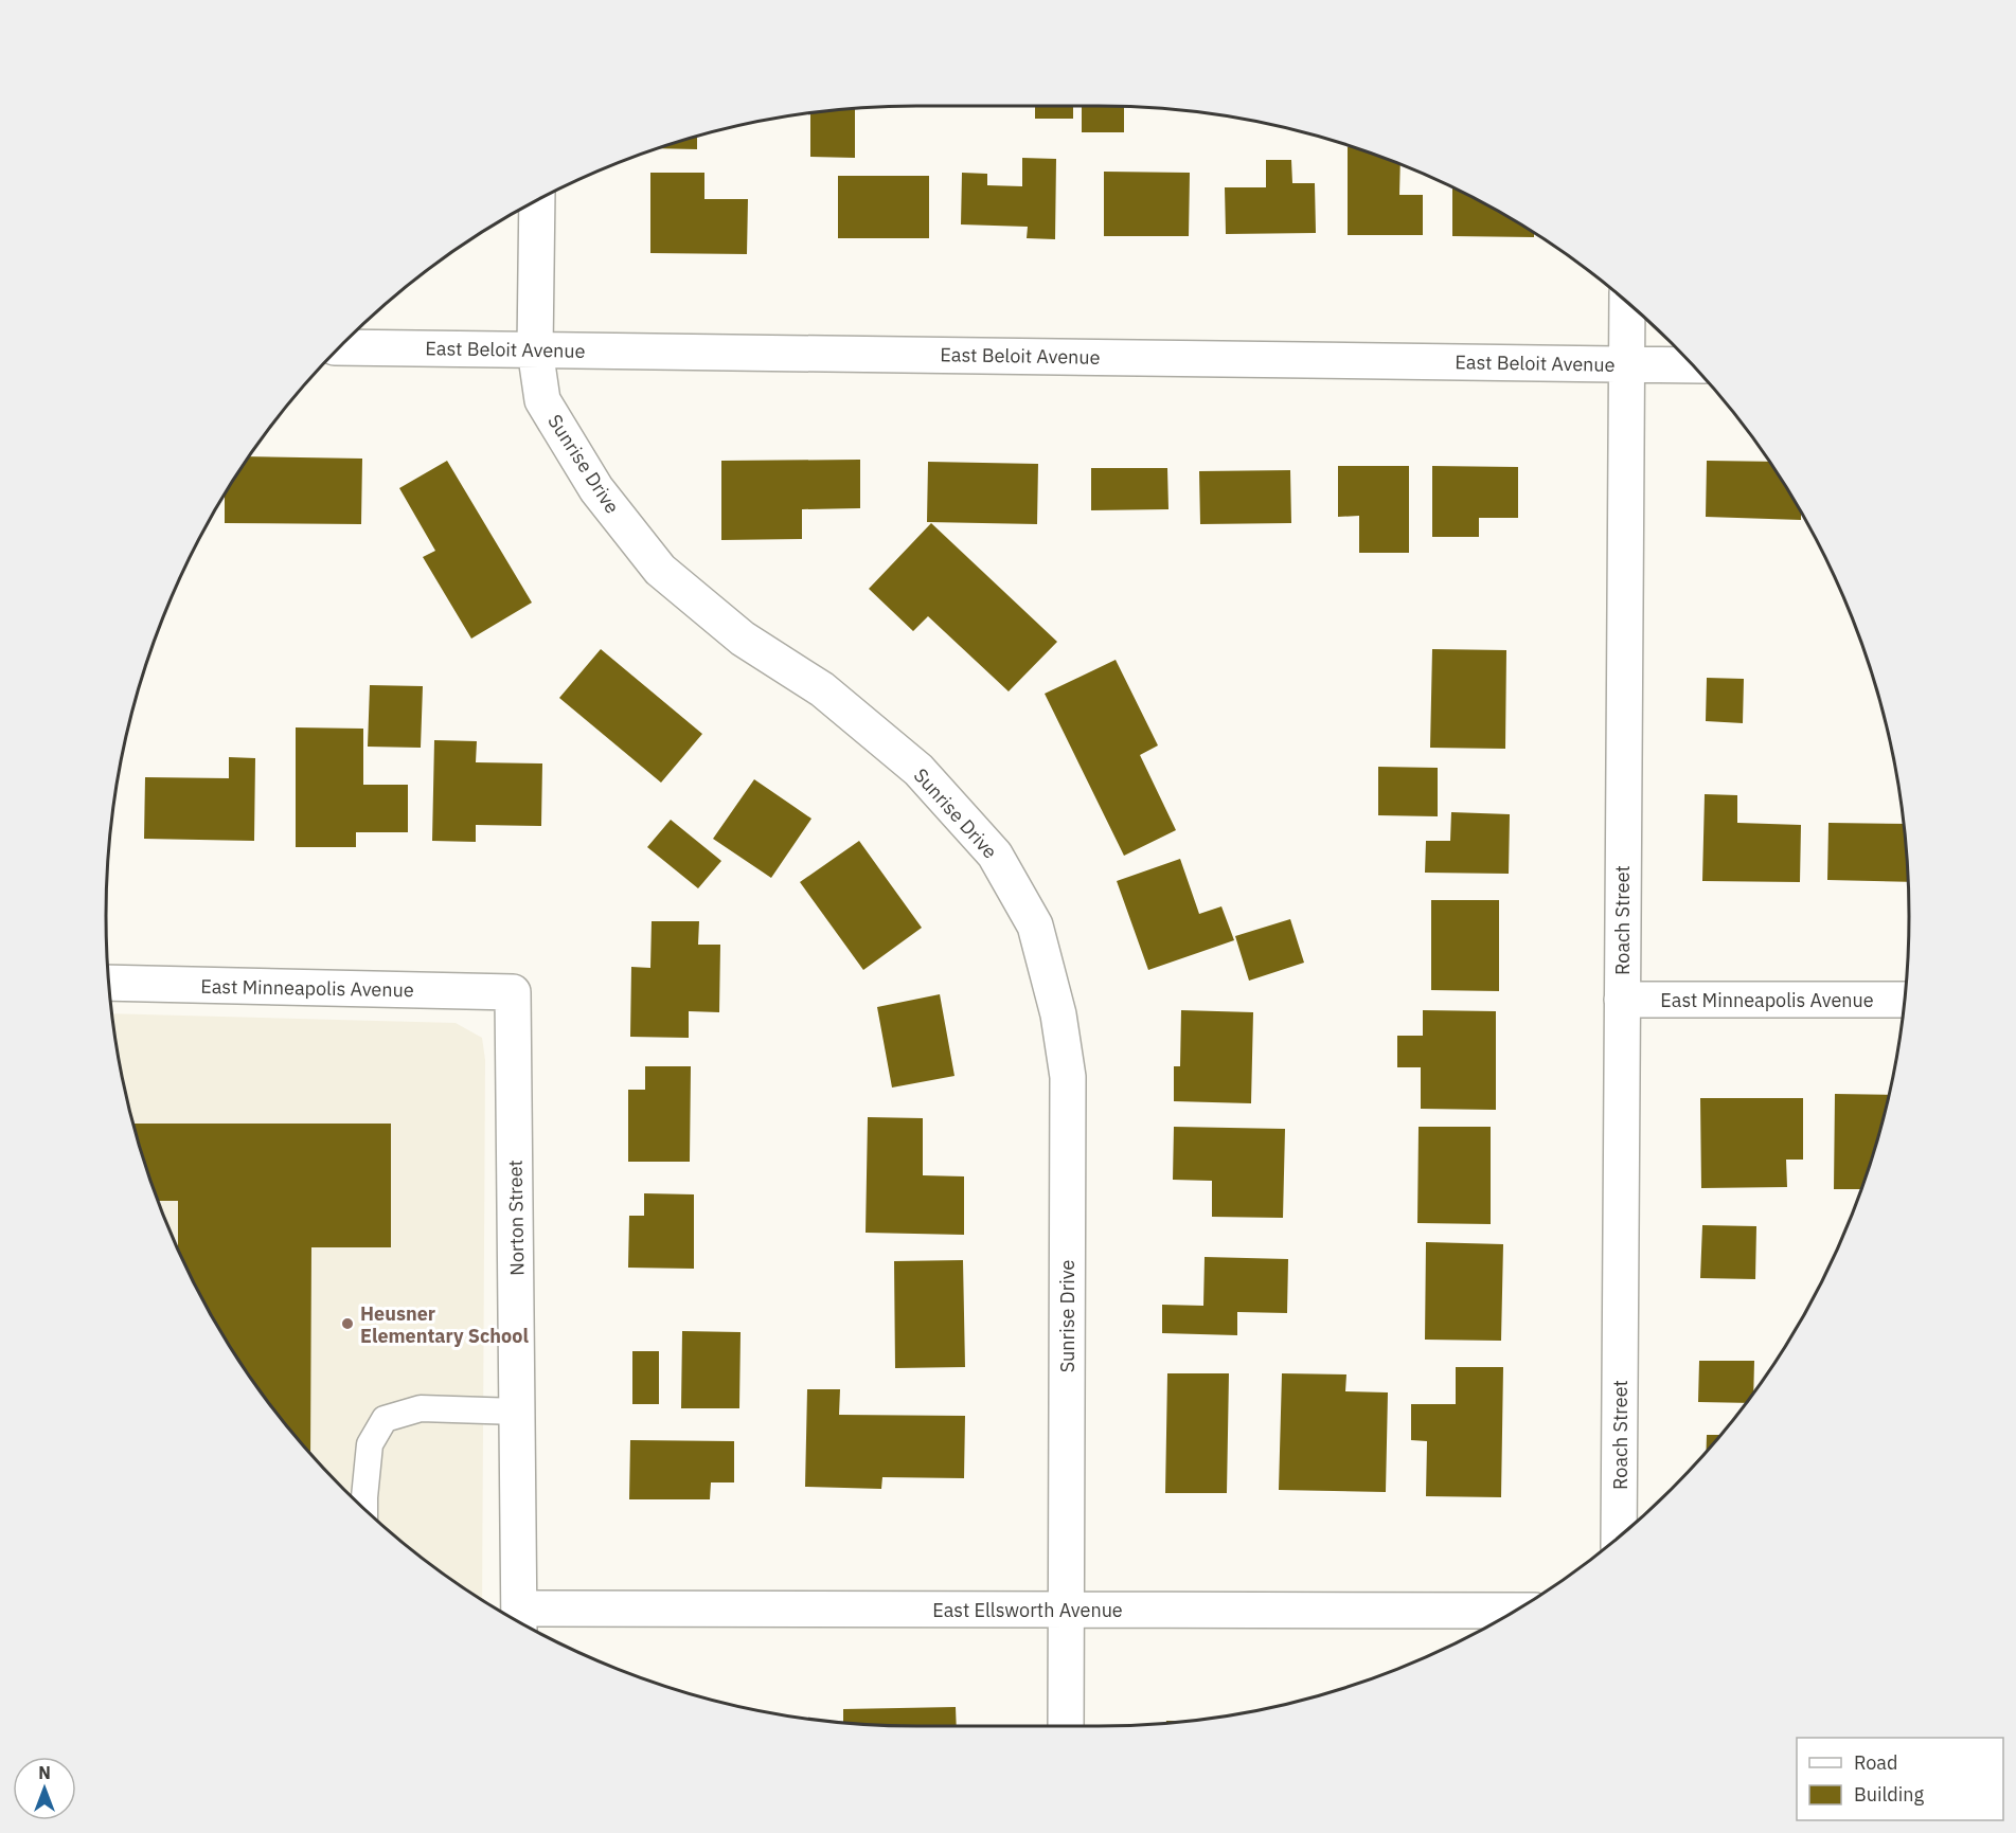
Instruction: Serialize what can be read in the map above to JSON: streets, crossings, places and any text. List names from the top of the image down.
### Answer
{
  "streets": {
    "street": [
      "East Beloit Avenue",
      "Sunrise Drive",
      "Roach Street",
      "East Minneapolis Avenue",
      "Norton Street",
      "East Ellsworth Avenue"
    ]
  },
  "crossings": [
    ["East Beloit Avenue", "Sunrise Drive"],
    ["East Beloit Avenue", "Roach Street"],
    ["Sunrise Drive", "East Ellsworth Avenue"],
    ["Roach Street", "East Minneapolis Avenue"],
    ["East Minneapolis Avenue", "Norton Street"],
    ["Norton Street", "East Ellsworth Avenue"]
  ],
  "places": ["Heusner Elementary School"],
  "legend": ["Road", "Building"],
  "north": "top"
}
